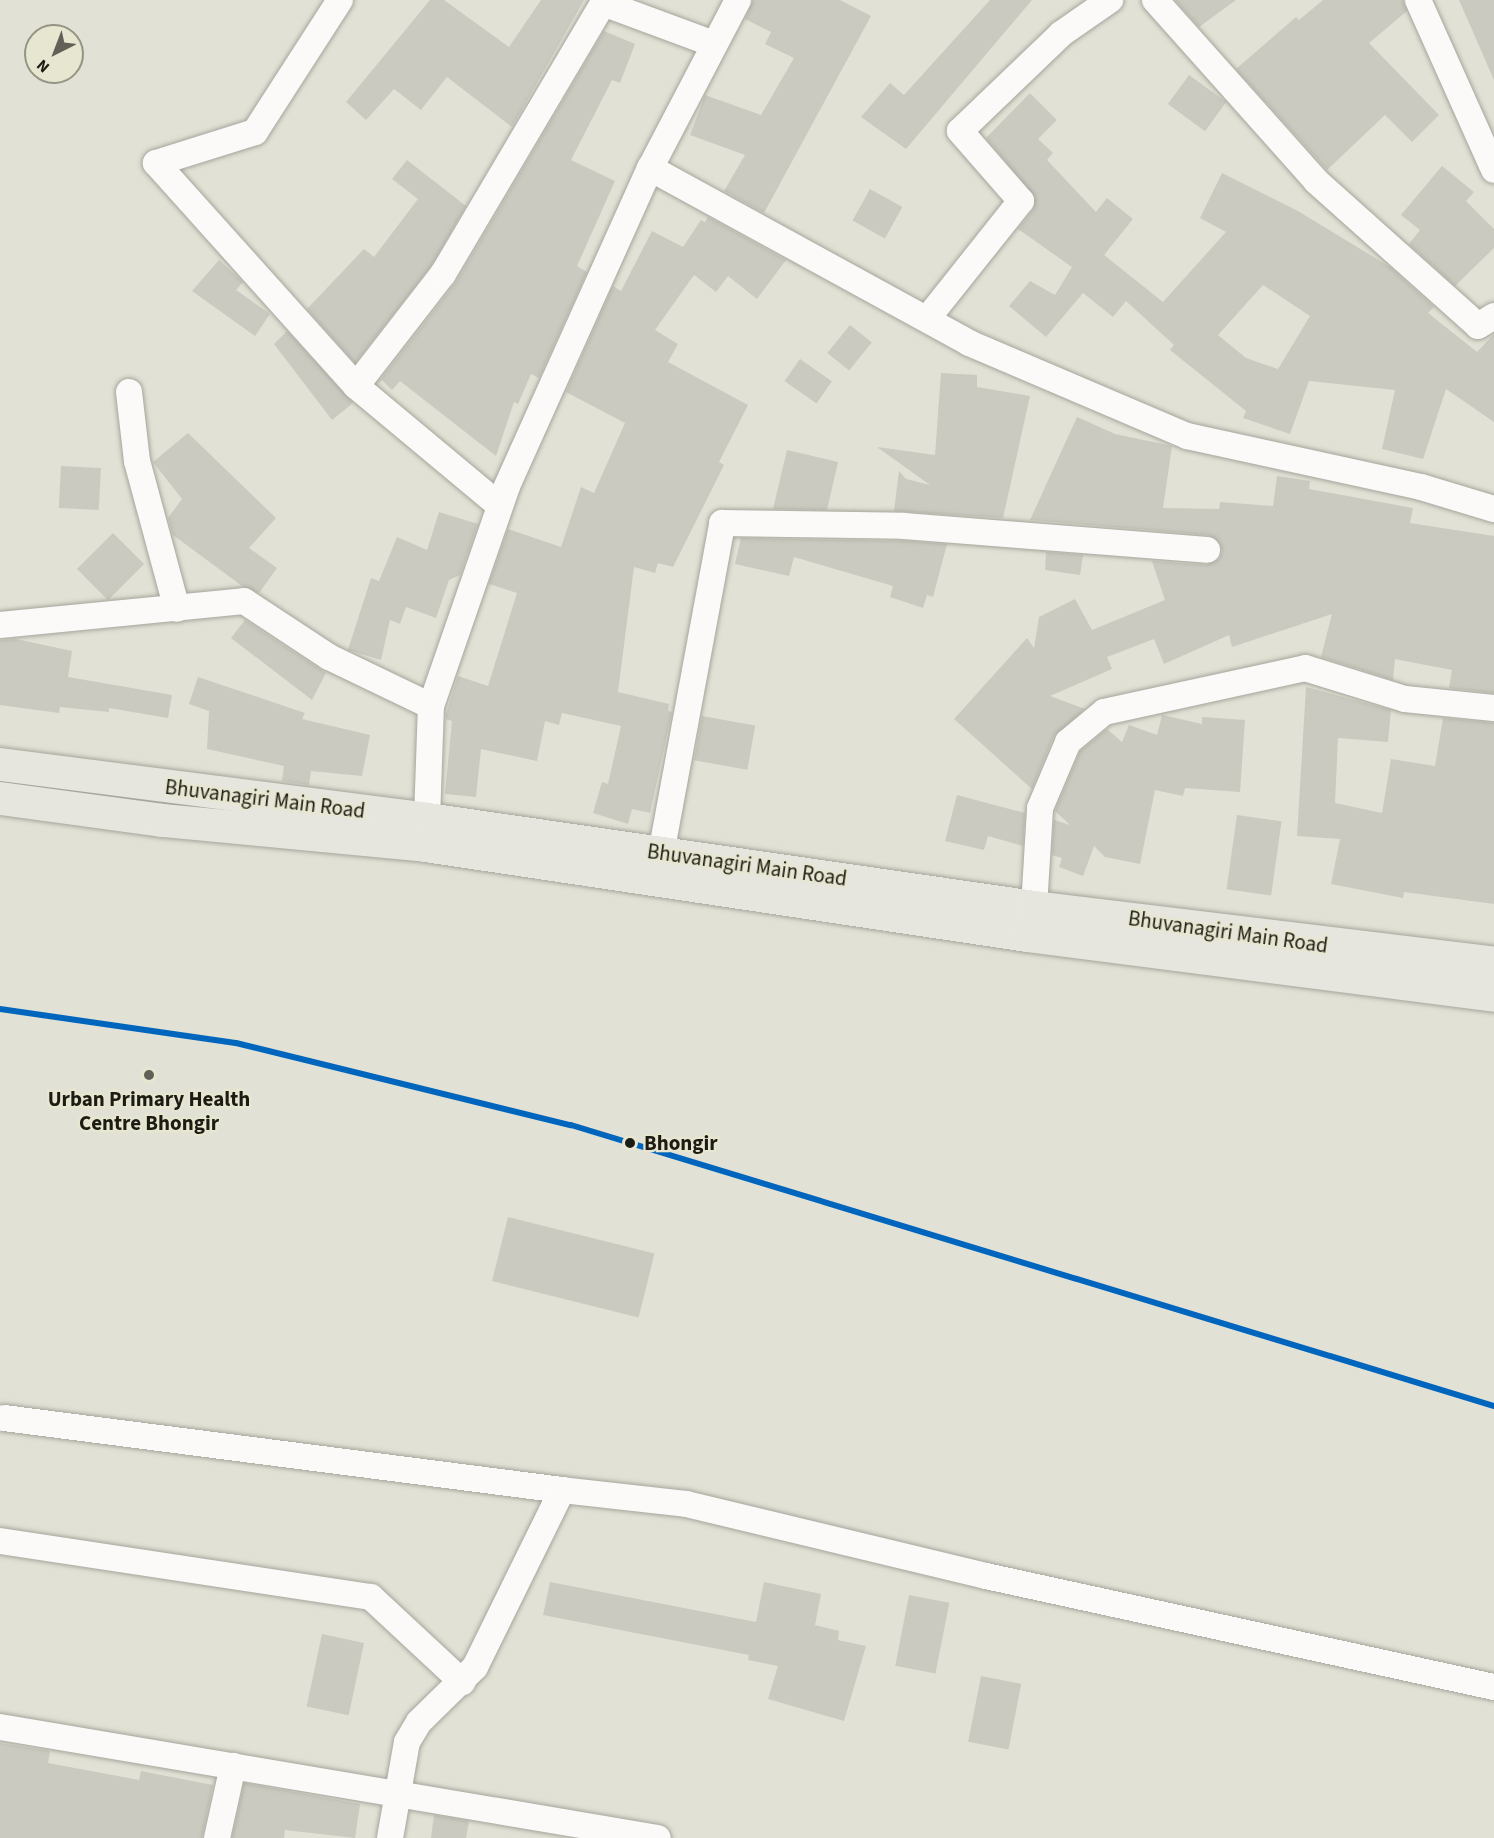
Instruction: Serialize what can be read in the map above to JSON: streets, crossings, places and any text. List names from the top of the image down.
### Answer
{
  "streets": {
    "main road": ["Bhuvanagiri Main Road"]
  },
  "places": ["Urban Primary Health Centre Bhongir", "Bhongir"],
  "north": "bottom left"
}
